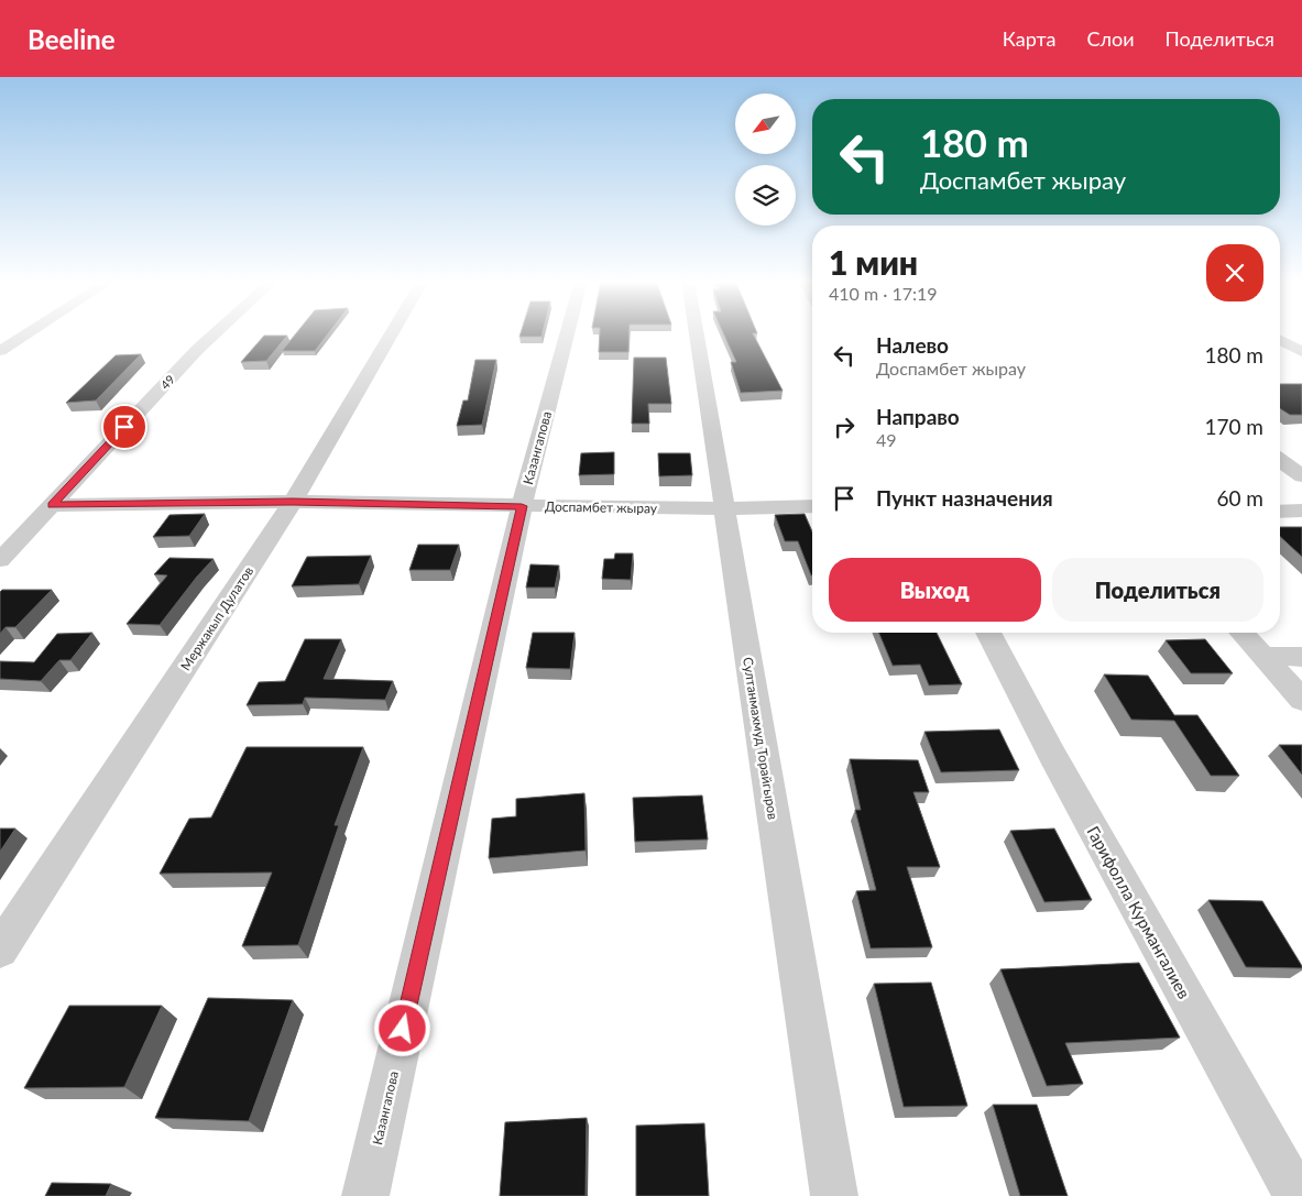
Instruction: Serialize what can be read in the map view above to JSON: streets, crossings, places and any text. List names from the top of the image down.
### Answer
{
  "streets": {
    "street": [
      "49",
      "Казангапова",
      "Доспамбет жырау",
      "Мержакып Дулатов",
      "Султанмахмуд Торайгыров",
      "Гарифолла Курмангалиев"
    ]
  },
  "crossings": [
    ["49", "Доспамбет жырау"],
    ["Казангапова", "Доспамбет жырау"],
    ["Доспамбет жырау", "Мержакып Дулатов"],
    ["Доспамбет жырау", "Султанмахмуд Торайгыров"]
  ],
  "north": "bottom left",
  "page": {
    "header": "Beeline",
    "nav": ["Карта", "Слои", "Поделиться"],
    "turn": ["180 m", "Доспамбет жырау"],
    "heading": ["1 мин", "410 m · 17:19"],
    "list": [
      {
        "name": "Налево",
        "note": "Доспамбет жырау",
        "value": "180 m"
      },
      {
        "name": "Направо",
        "note": "49",
        "value": "170 m"
      },
      {
        "name": "Пункт назначения",
        "value": "60 m"
      }
    ],
    "buttons": ["Выход", "Поделиться"]
  }
}
